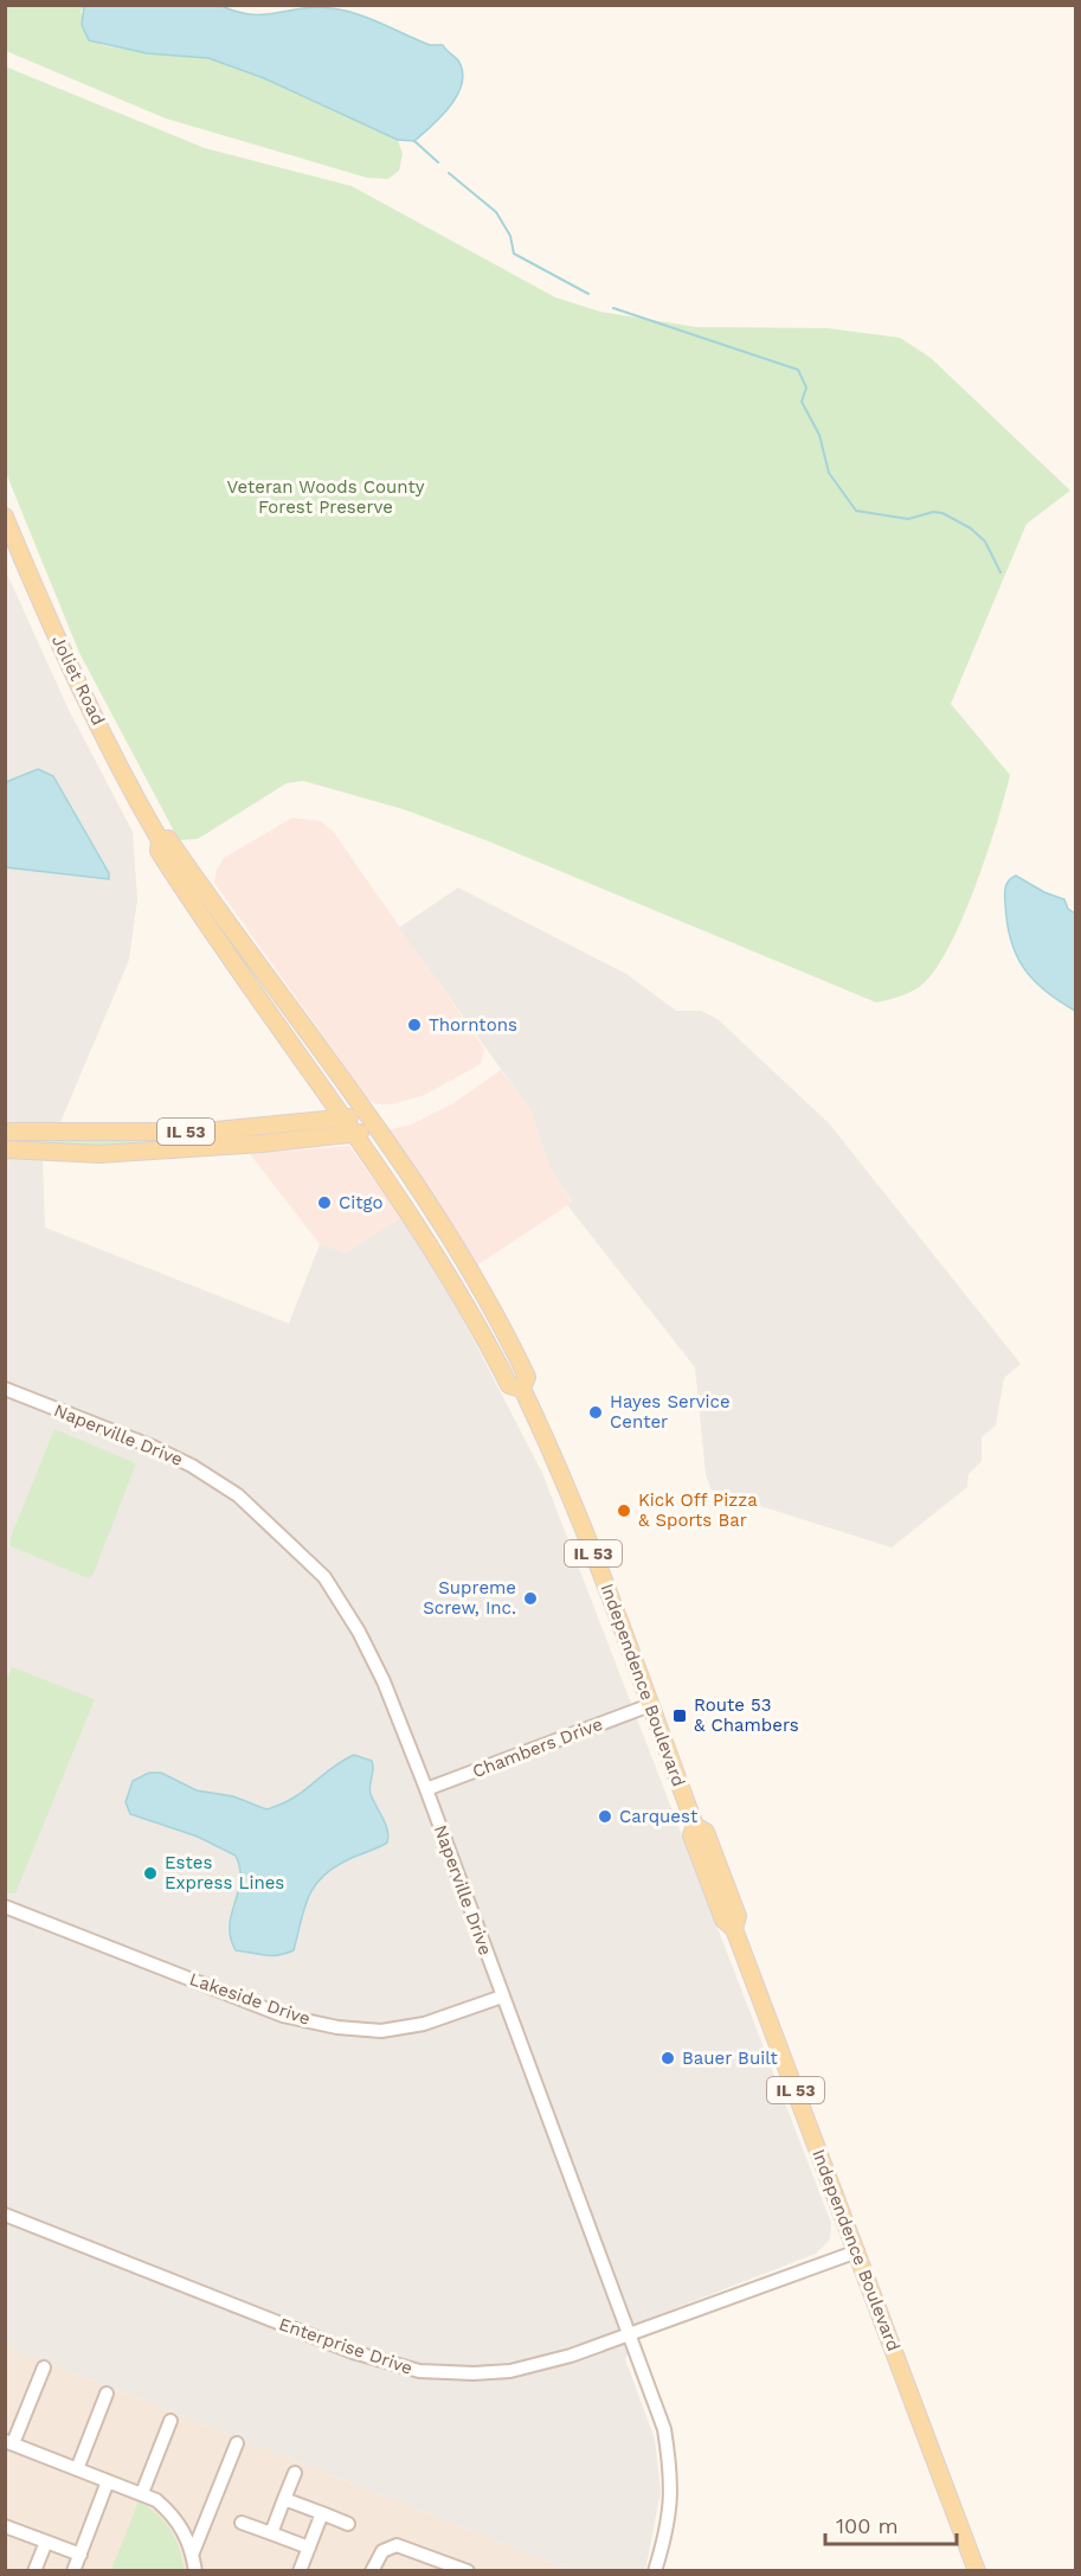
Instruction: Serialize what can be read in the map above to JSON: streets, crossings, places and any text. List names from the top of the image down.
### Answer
{
  "streets": {
    "main road": ["Joliet Road", "IL 53", "Independence Boulevard"],
    "street": [
      "Naperville Drive",
      "Chambers Drive",
      "Lakeside Drive",
      "Enterprise Drive"
    ]
  },
  "crossings": [
    ["Joliet Road", "IL 53"],
    ["Joliet Road", "Independence Boulevard"],
    ["IL 53", "Independence Boulevard"],
    ["Naperville Drive", "Chambers Drive"],
    ["Naperville Drive", "Lakeside Drive"],
    ["Naperville Drive", "Enterprise Drive"],
    ["Independence Boulevard", "Chambers Drive"],
    ["Independence Boulevard", "Enterprise Drive"]
  ],
  "parks": ["Veteran Woods County Forest Preserve"],
  "places": {
    "other": [
      "Thorntons",
      "Citgo",
      "Hayes Service Center",
      "Kick Off Pizza & Sports Bar",
      "Supreme Screw, Inc.",
      "Carquest",
      "Estes Express Lines",
      "Bauer Built"
    ],
    "transit": ["Route 53 & Chambers"]
  },
  "scale_bar": "100 m"
}
